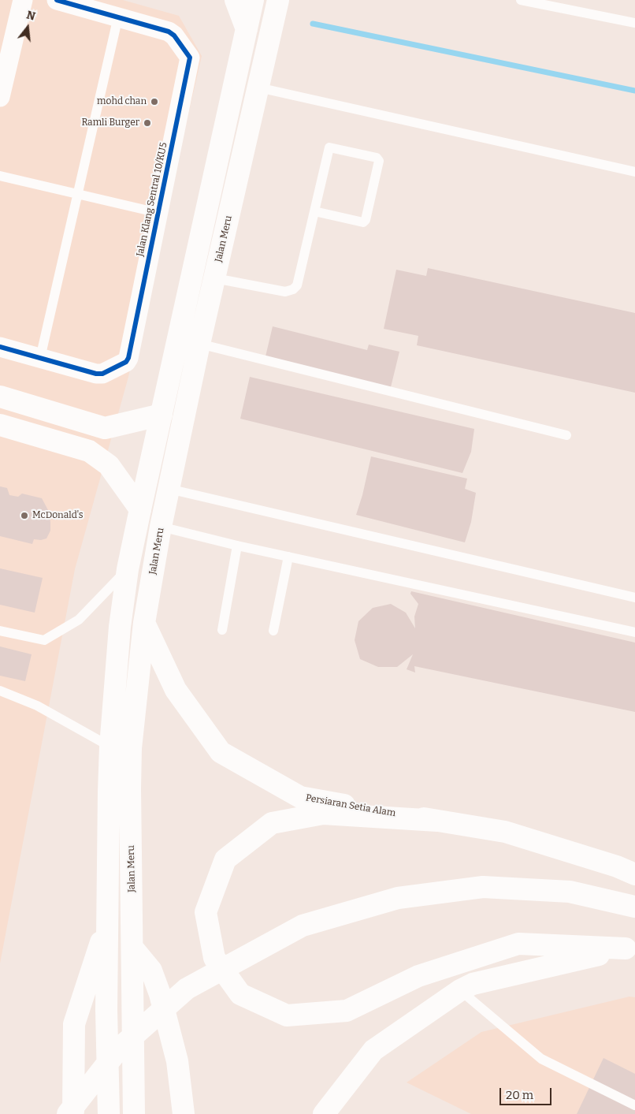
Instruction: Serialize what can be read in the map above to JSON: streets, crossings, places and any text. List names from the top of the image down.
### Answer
{
  "streets": {
    "main road": ["Jalan Meru", "Persiaran Setia Alam"],
    "street": ["Jalan Klang Sentral 10/KU5"]
  },
  "crossings": [
    ["Jalan Meru", "Persiaran Setia Alam"]
  ],
  "places": ["mohd chan", "Ramli Burger", "McDonald's"],
  "scale_bar": "20 m",
  "north": "top"
}
